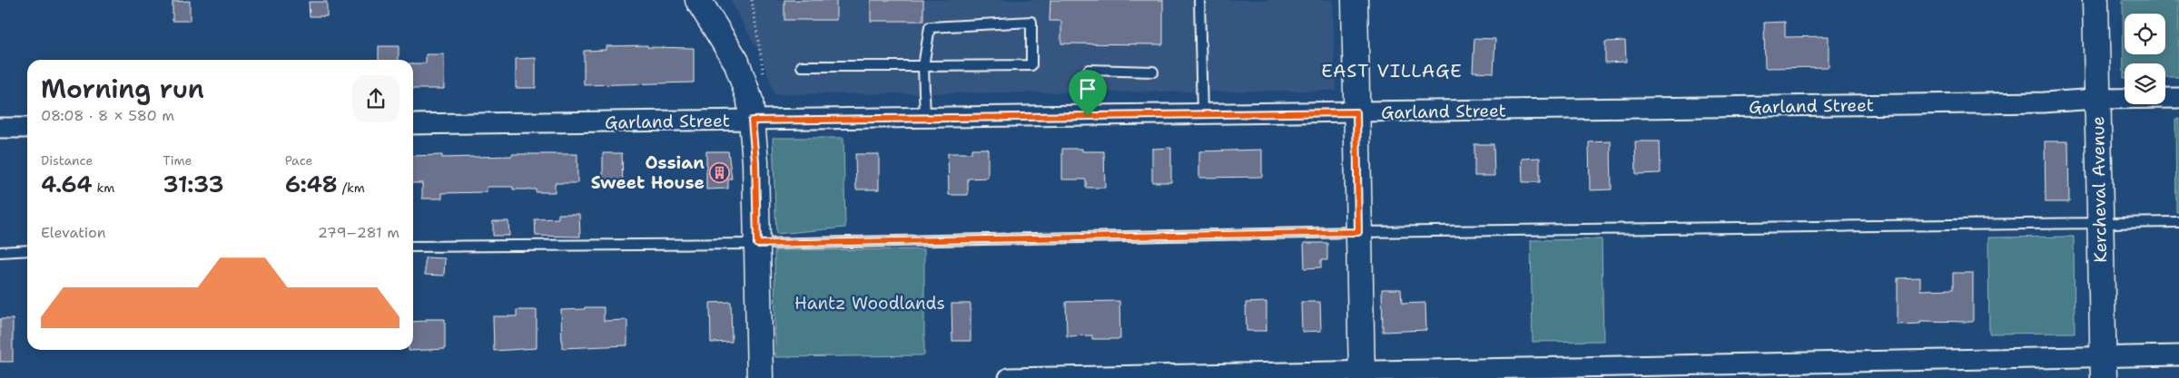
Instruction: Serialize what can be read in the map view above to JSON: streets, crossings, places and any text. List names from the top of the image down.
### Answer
{
  "streets": {
    "street": ["Garland Street", "Kercheval Avenue"]
  },
  "crossings": [
    ["Garland Street", "Kercheval Avenue"]
  ],
  "districts": ["EAST VILLAGE"],
  "parks": ["Hantz Woodlands"],
  "places": {
    "building": ["Ossian Sweet House"]
  },
  "page": {
    "heading": ["Morning run", "08:08 · 8 × 580 m"],
    "stats": [
      ["Distance", "4.64 km"],
      ["Time", "31:33"],
      ["Pace", "6:48 /km"]
    ],
    "chart": ["Elevation", "279–281 m"]
  }
}
